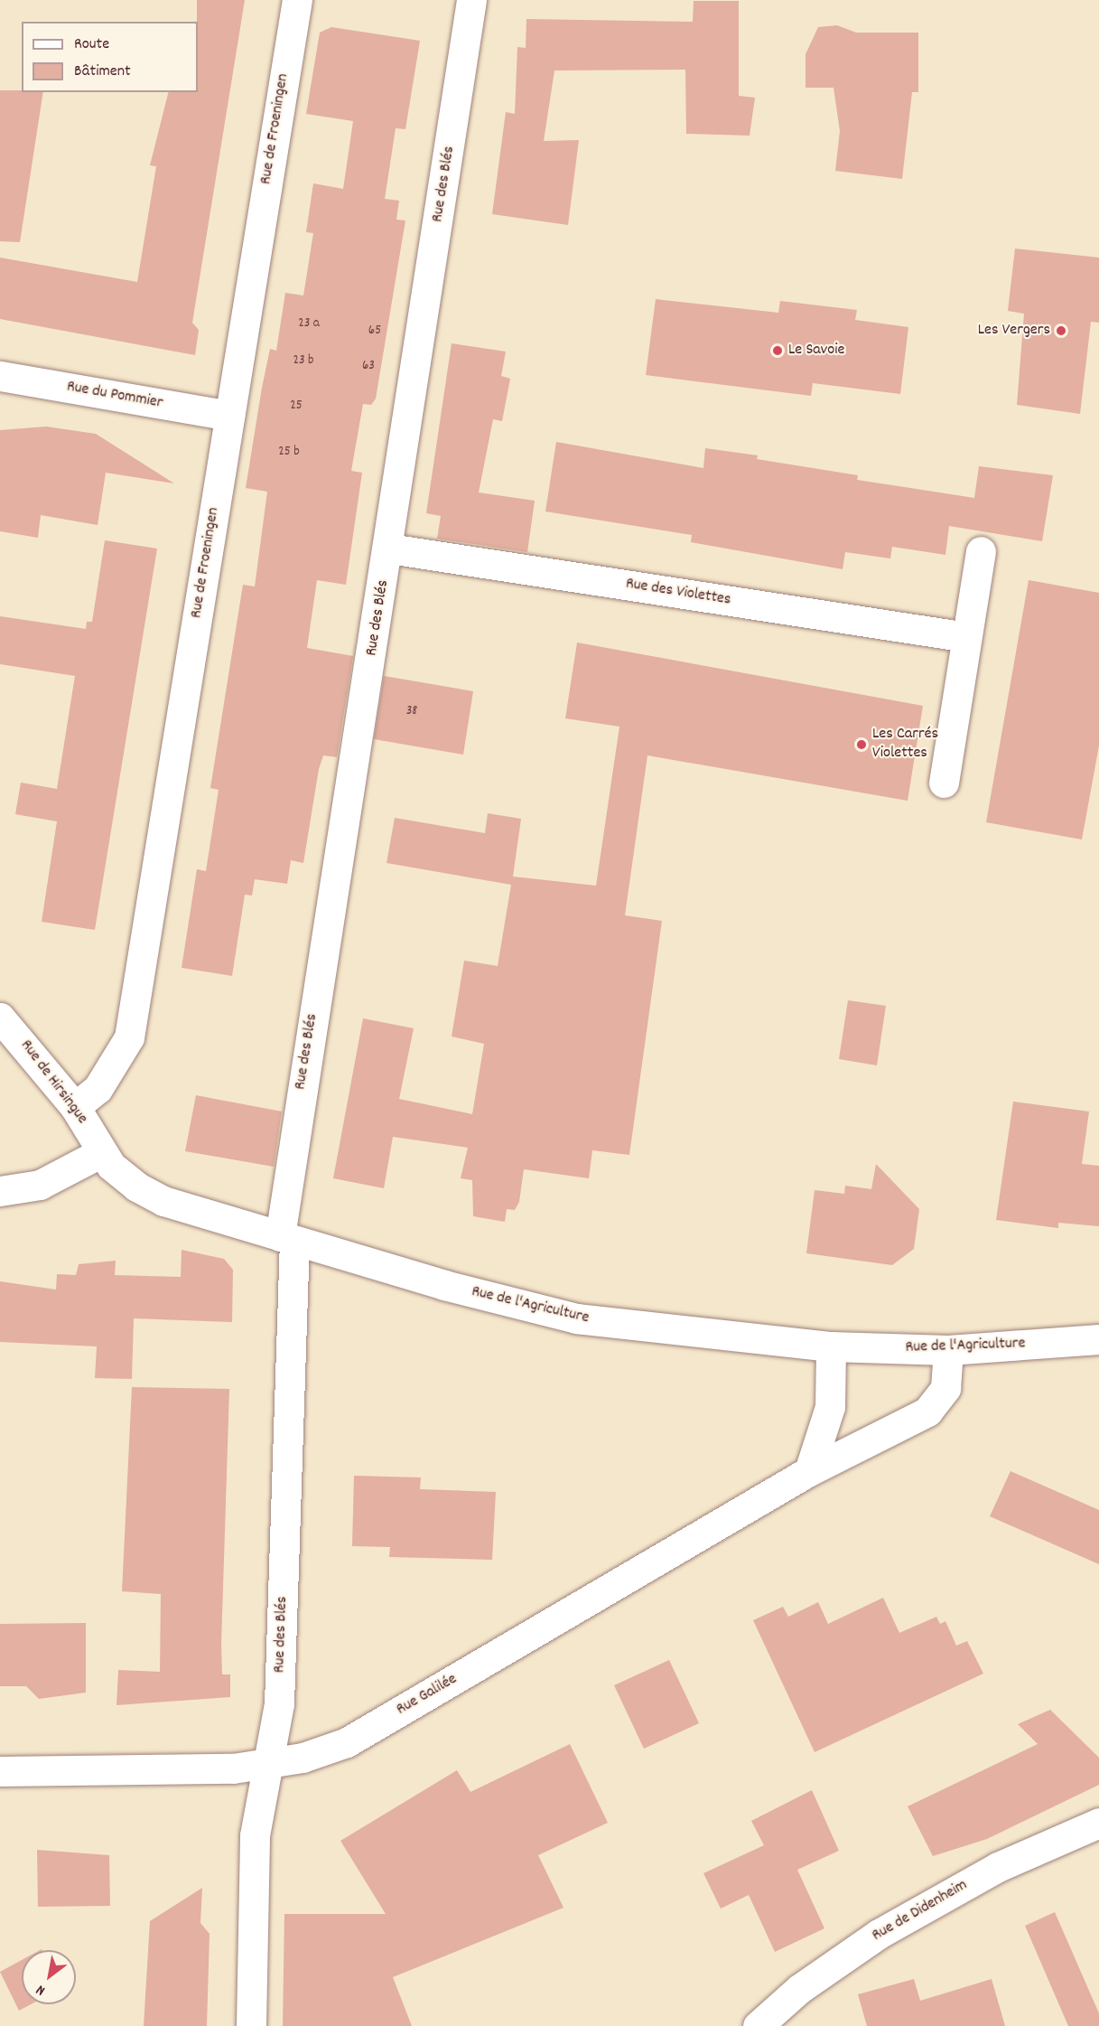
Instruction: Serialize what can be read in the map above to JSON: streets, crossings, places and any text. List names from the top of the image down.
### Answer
{
  "streets": {
    "street": [
      "Rue de Froeningen",
      "Rue des Blés",
      "Rue du Pommier",
      "Rue des Violettes",
      "Rue de Hirsingue",
      "Rue de l'Agriculture",
      "Rue Galilée",
      "Rue de Didenheim"
    ]
  },
  "crossings": [
    ["Rue de Froeningen", "Rue du Pommier"],
    ["Rue de Froeningen", "Rue de Hirsingue"],
    ["Rue des Blés", "Rue des Violettes"],
    ["Rue des Blés", "Rue de l'Agriculture"],
    ["Rue des Blés", "Rue Galilée"],
    ["Rue de Hirsingue", "Rue de l'Agriculture"],
    ["Rue de l'Agriculture", "Rue Galilée"]
  ],
  "places": ["Les Vergers", "Le Savoie", "Les Carrés Violettes"],
  "house_numbers": [
    "23 a",
    "65",
    "23 b",
    "63",
    "25",
    "25 b",
    "38"
  ],
  "legend": ["Route", "Bâtiment"],
  "north": "bottom left"
}
